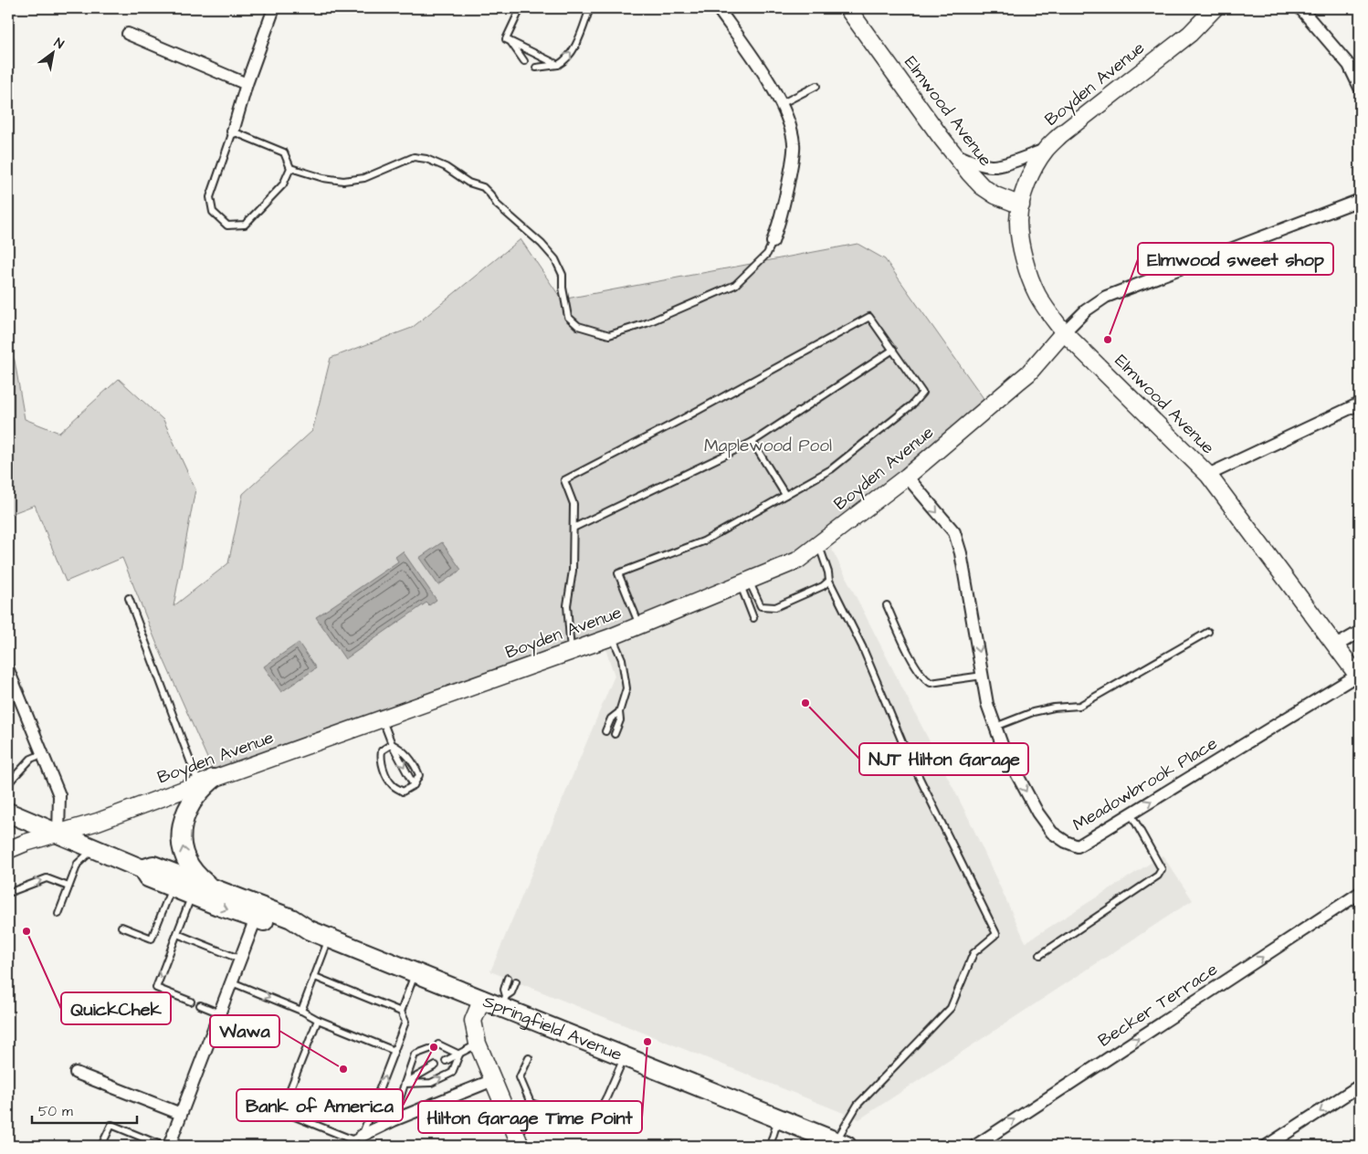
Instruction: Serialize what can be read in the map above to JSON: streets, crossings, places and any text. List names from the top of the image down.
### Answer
{
  "streets": {
    "main road": ["Springfield Avenue"],
    "street": [
      "Boyden Avenue",
      "Elmwood Avenue",
      "Meadowbrook Place",
      "Becker Terrace"
    ]
  },
  "crossings": [
    ["Boyden Avenue", "Elmwood Avenue"],
    ["Boyden Avenue", "Meadowbrook Place"],
    ["Boyden Avenue", "Springfield Avenue"],
    ["Elmwood Avenue", "Meadowbrook Place"]
  ],
  "one_way": ["Becker Terrace"],
  "parks": ["Maplewood Pool"],
  "places": [
    "Elmwood sweet shop",
    "NJT Hilton Garage",
    "QuickChek",
    "Hilton Garage Time Point",
    "Bank of America",
    "Wawa"
  ],
  "scale_bar": "50 m",
  "north": "top right"
}
